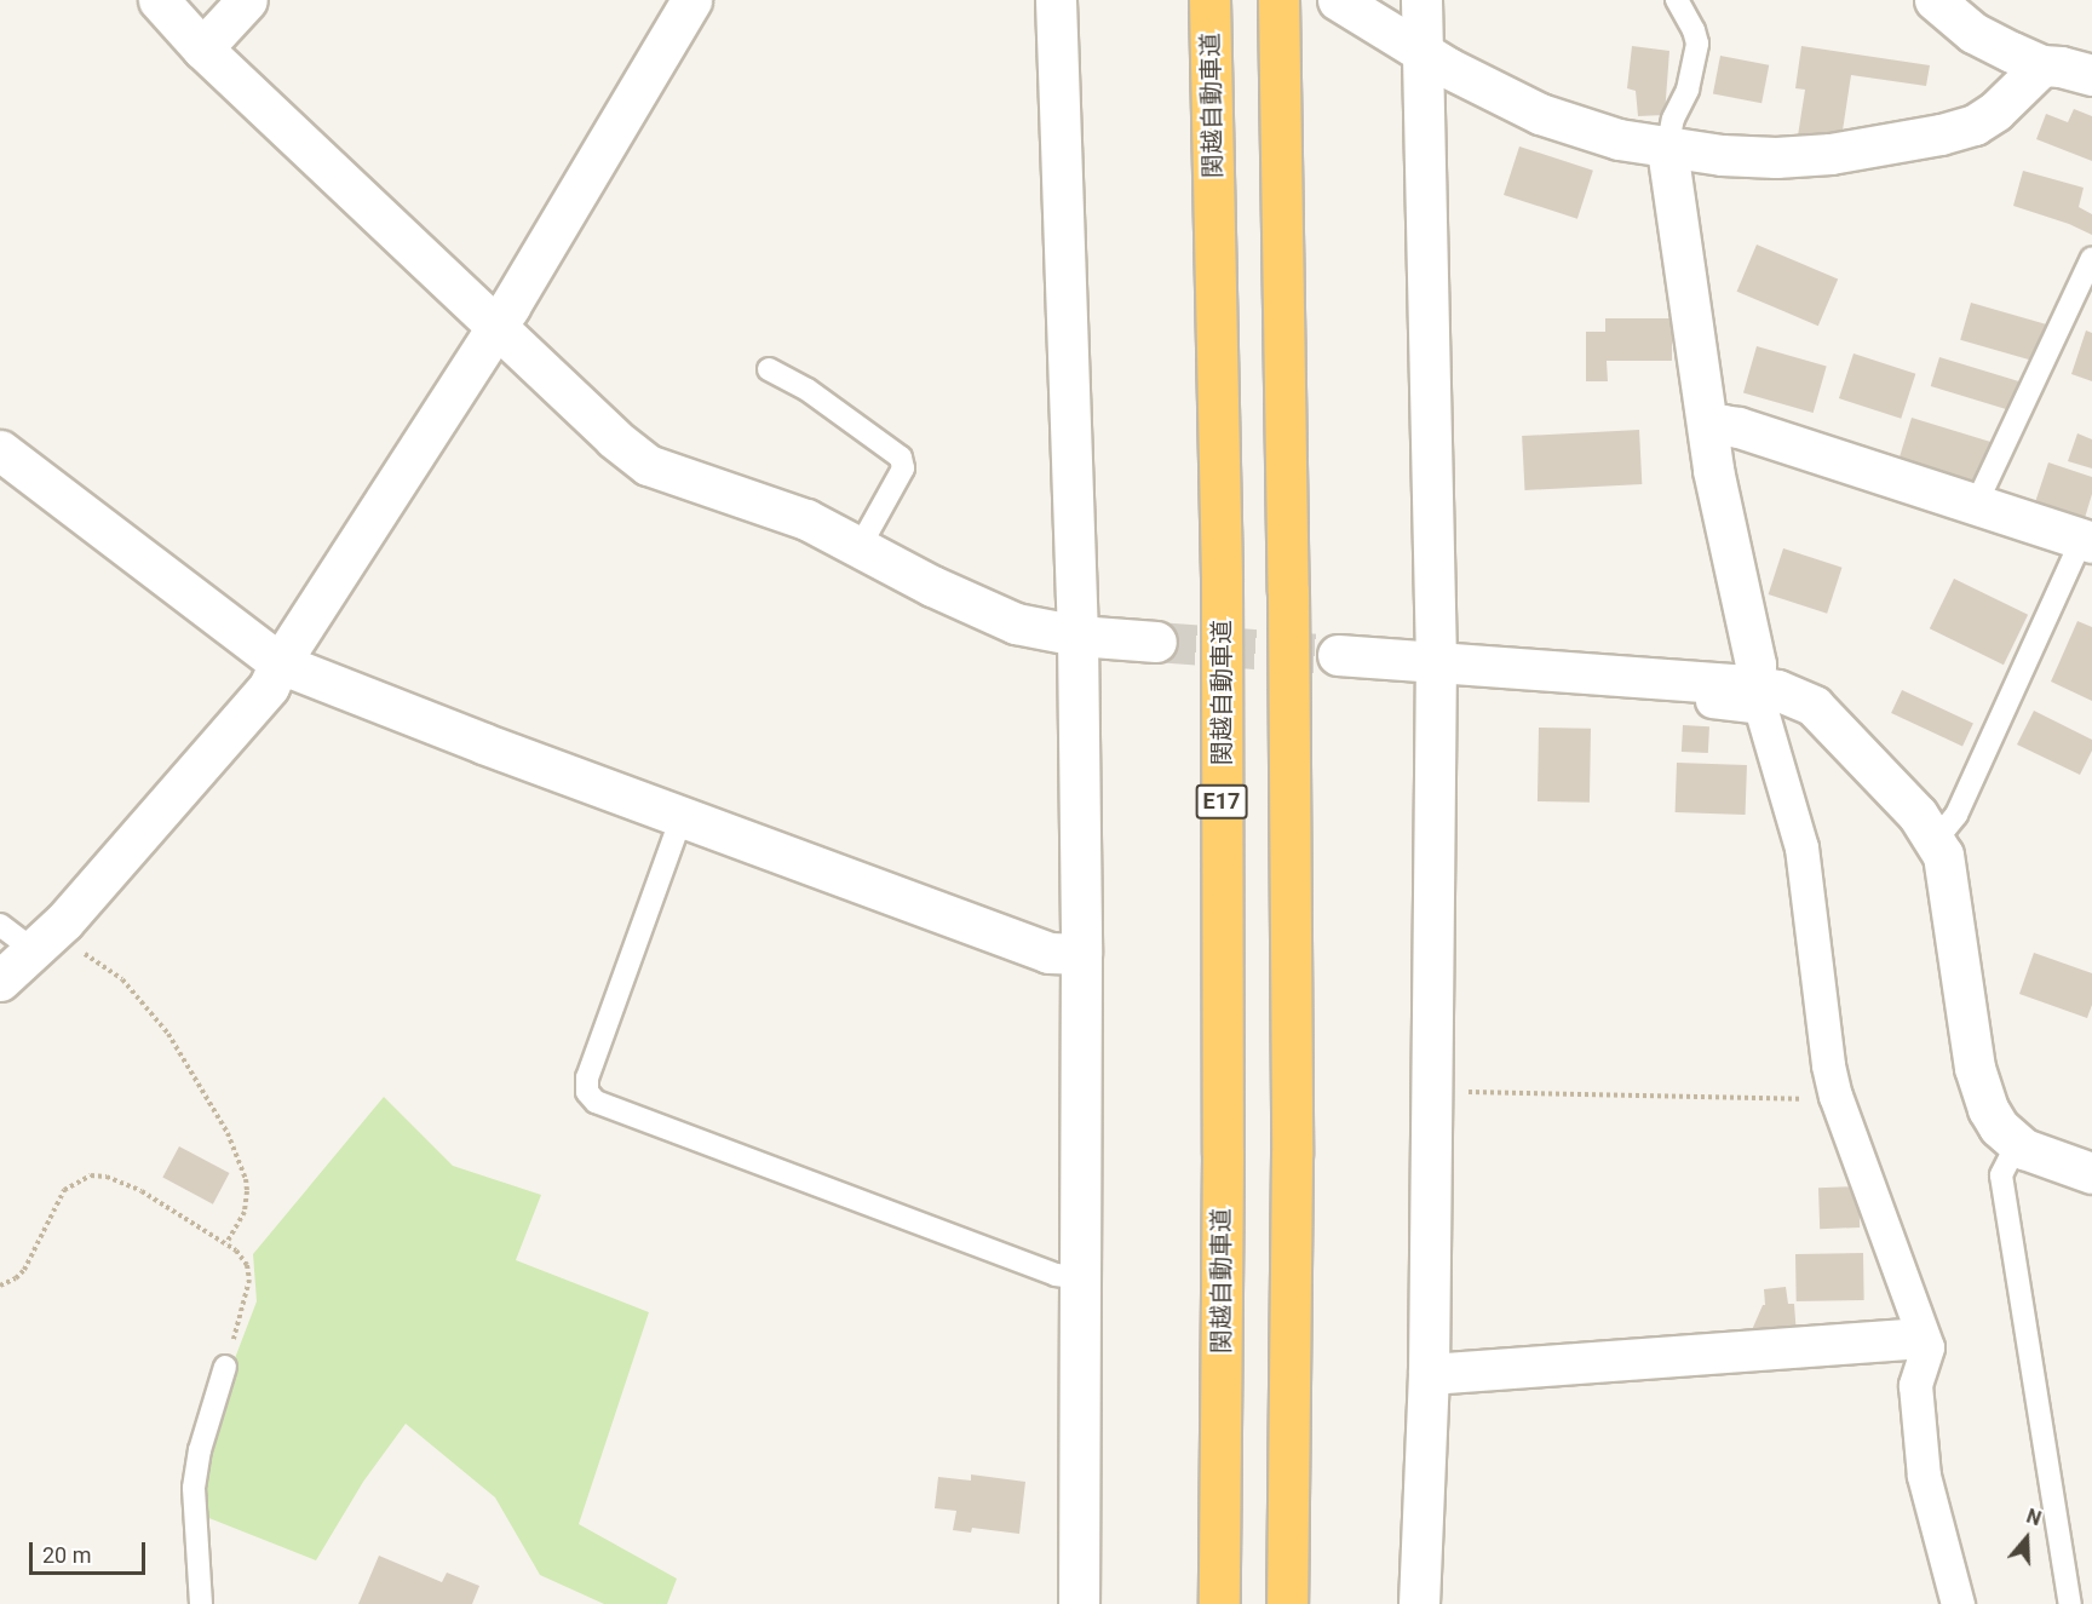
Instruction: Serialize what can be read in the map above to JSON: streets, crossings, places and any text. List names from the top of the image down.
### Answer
{
  "streets": {
    "highway": ["関越自動車道", "E17"]
  },
  "scale_bar": "20 m",
  "north": "top"
}
